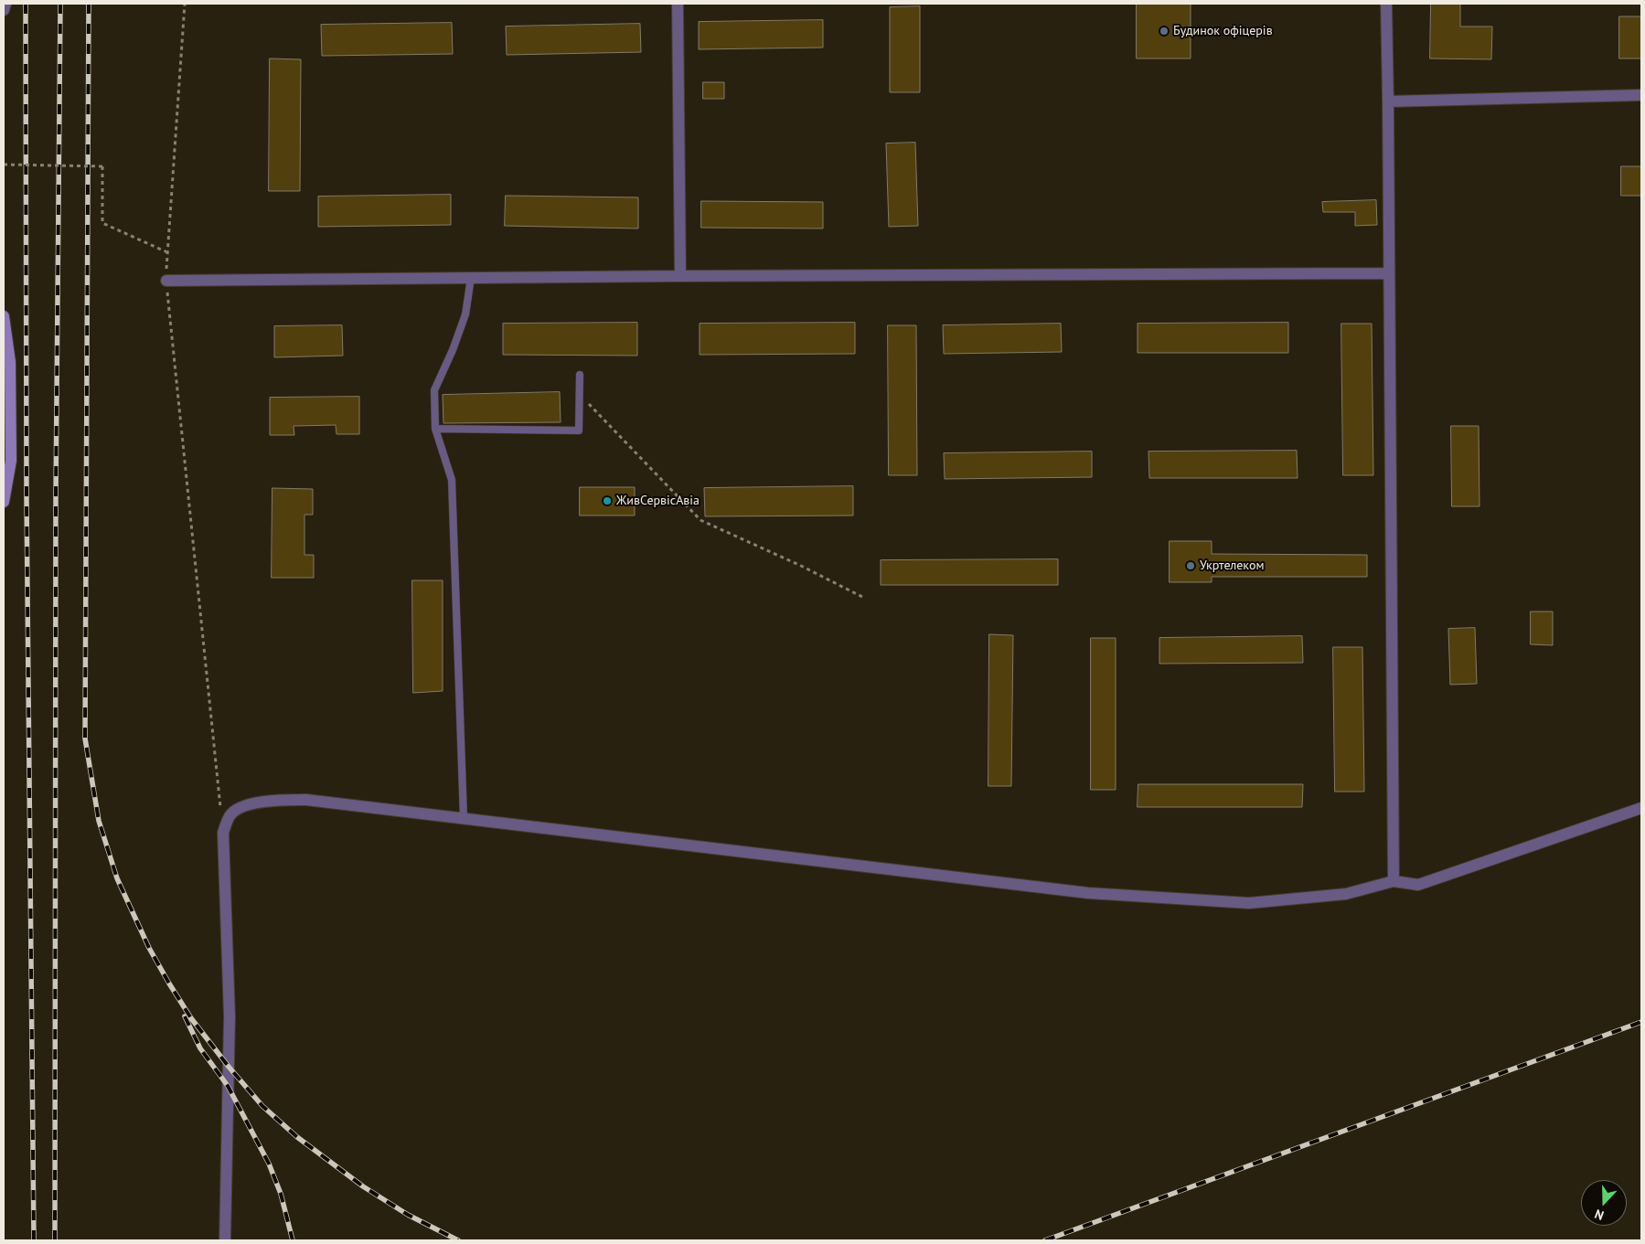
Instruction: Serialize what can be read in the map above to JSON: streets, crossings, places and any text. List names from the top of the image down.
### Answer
{
  "places": ["Будинок офіцерів", "ЖивСервісАвіа", "Укртелеком"],
  "north": "bottom"
}
